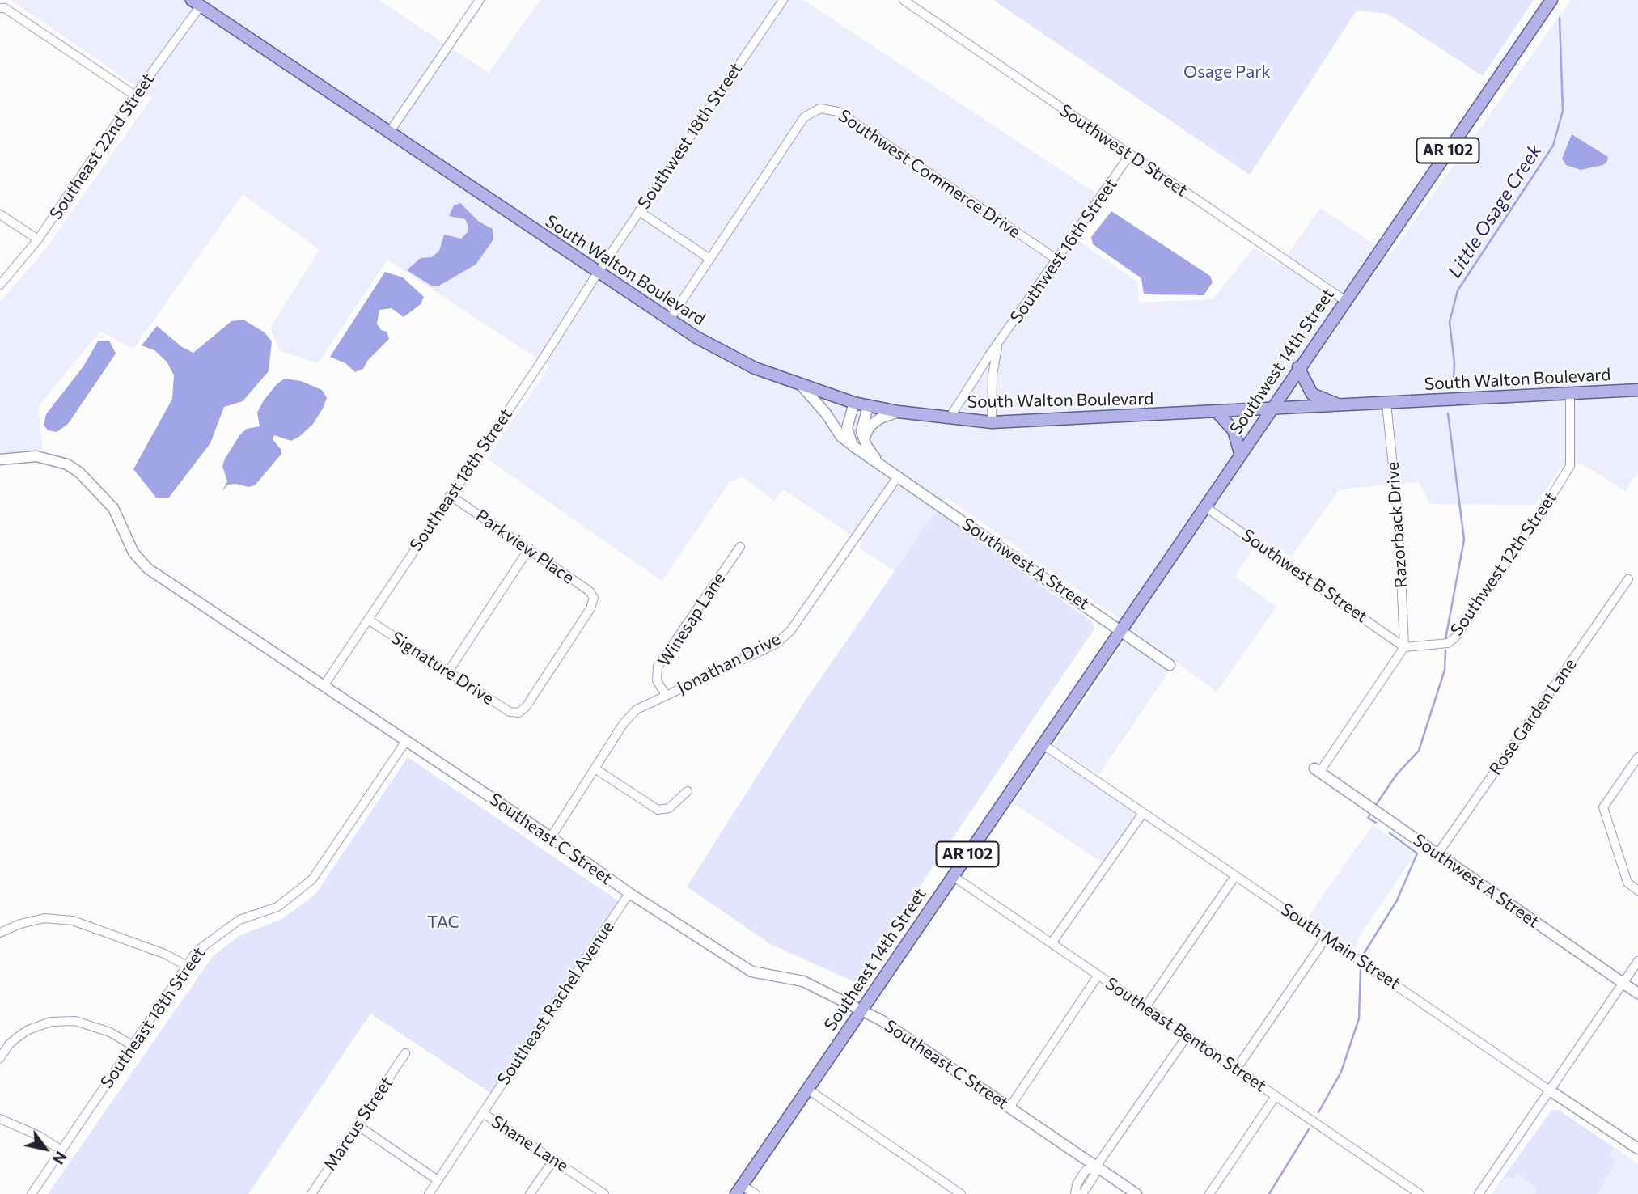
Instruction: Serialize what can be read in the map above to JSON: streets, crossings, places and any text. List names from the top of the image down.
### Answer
{
  "streets": {
    "main road": [
      "AR 102",
      "South Walton Boulevard",
      "Southwest 14th Street",
      "Southeast 14th Street"
    ],
    "street": [
      "Southwest 18th Street",
      "Southeast 22nd Street",
      "Southwest D Street",
      "Southwest Commerce Drive",
      "Southwest 16th Street",
      "Southeast 18th Street",
      "Razorback Drive",
      "Parkview Place",
      "Southwest A Street",
      "Southwest 12th Street",
      "Southwest B Street",
      "Winesap Lane",
      "Jonathan Drive",
      "Signature Drive",
      "Rose Garden Lane",
      "Southeast C Street",
      "South Main Street",
      "Southeast Rachel Avenue",
      "Southeast Benton Street",
      "Marcus Street",
      "Shane Lane"
    ]
  },
  "crossings": [
    ["Southwest 18th Street", "South Walton Boulevard"],
    ["Southwest 18th Street", "Southeast 18th Street"],
    ["Southeast 22nd Street", "South Walton Boulevard"],
    ["Southwest D Street", "Southwest 16th Street"],
    ["Southwest D Street", "Southwest 14th Street"],
    ["Southwest Commerce Drive", "Southwest 16th Street"],
    ["Southwest Commerce Drive", "South Walton Boulevard"],
    ["Southwest 16th Street", "South Walton Boulevard"],
    ["South Walton Boulevard", "Southwest 14th Street"],
    ["South Walton Boulevard", "Southeast 18th Street"],
    ["South Walton Boulevard", "Razorback Drive"],
    ["South Walton Boulevard", "Southwest A Street"],
    ["South Walton Boulevard", "Southwest 12th Street"],
    ["Southwest 14th Street", "Southwest A Street"],
    ["Southwest 14th Street", "Southwest B Street"],
    ["Southwest 14th Street", "South Main Street"],
    ["Southwest 14th Street", "Southeast 14th Street"],
    ["Southeast 18th Street", "Parkview Place"],
    ["Southeast 18th Street", "Signature Drive"],
    ["Southeast 18th Street", "Southeast C Street"],
    ["Razorback Drive", "Southwest 12th Street"],
    ["Razorback Drive", "Southwest B Street"],
    ["Parkview Place", "Signature Drive"],
    ["Southwest A Street", "Jonathan Drive"],
    ["Southwest A Street", "Rose Garden Lane"],
    ["Southwest 12th Street", "Southwest B Street"],
    ["Winesap Lane", "Jonathan Drive"],
    ["Jonathan Drive", "Southeast C Street"],
    ["Southeast C Street", "Southeast 14th Street"],
    ["Southeast C Street", "Southeast Rachel Avenue"],
    ["South Main Street", "Southeast 14th Street"],
    ["Southeast 14th Street", "Southeast Benton Street"],
    ["Southeast Rachel Avenue", "Shane Lane"]
  ],
  "water": ["Little Osage Creek"],
  "parks": ["Osage Park", "TAC"],
  "north": "bottom right"
}
